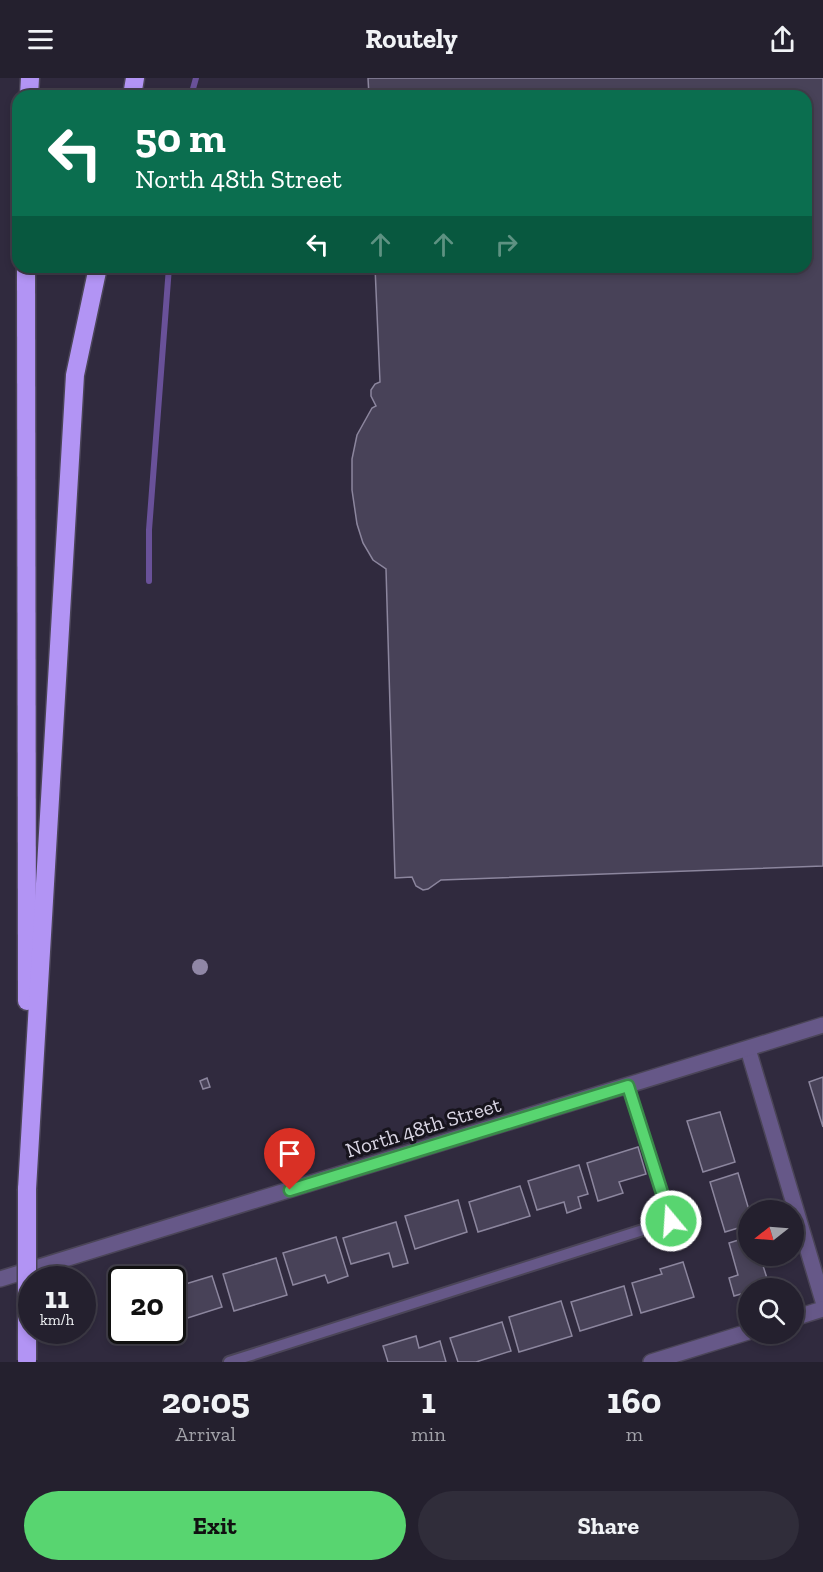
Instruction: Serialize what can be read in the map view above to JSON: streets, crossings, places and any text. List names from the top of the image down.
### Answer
{
  "streets": {
    "street": ["North 48th Street"]
  },
  "north": "left",
  "page": {
    "header": "Routely",
    "turn": ["50 m", "North 48th Street"],
    "speed": "11 km/h",
    "limit": "20",
    "eta": [
      "20:05",
      "Arrival",
      "1",
      "min",
      "160",
      "m"
    ],
    "buttons": ["Exit", "Share"]
  }
}
